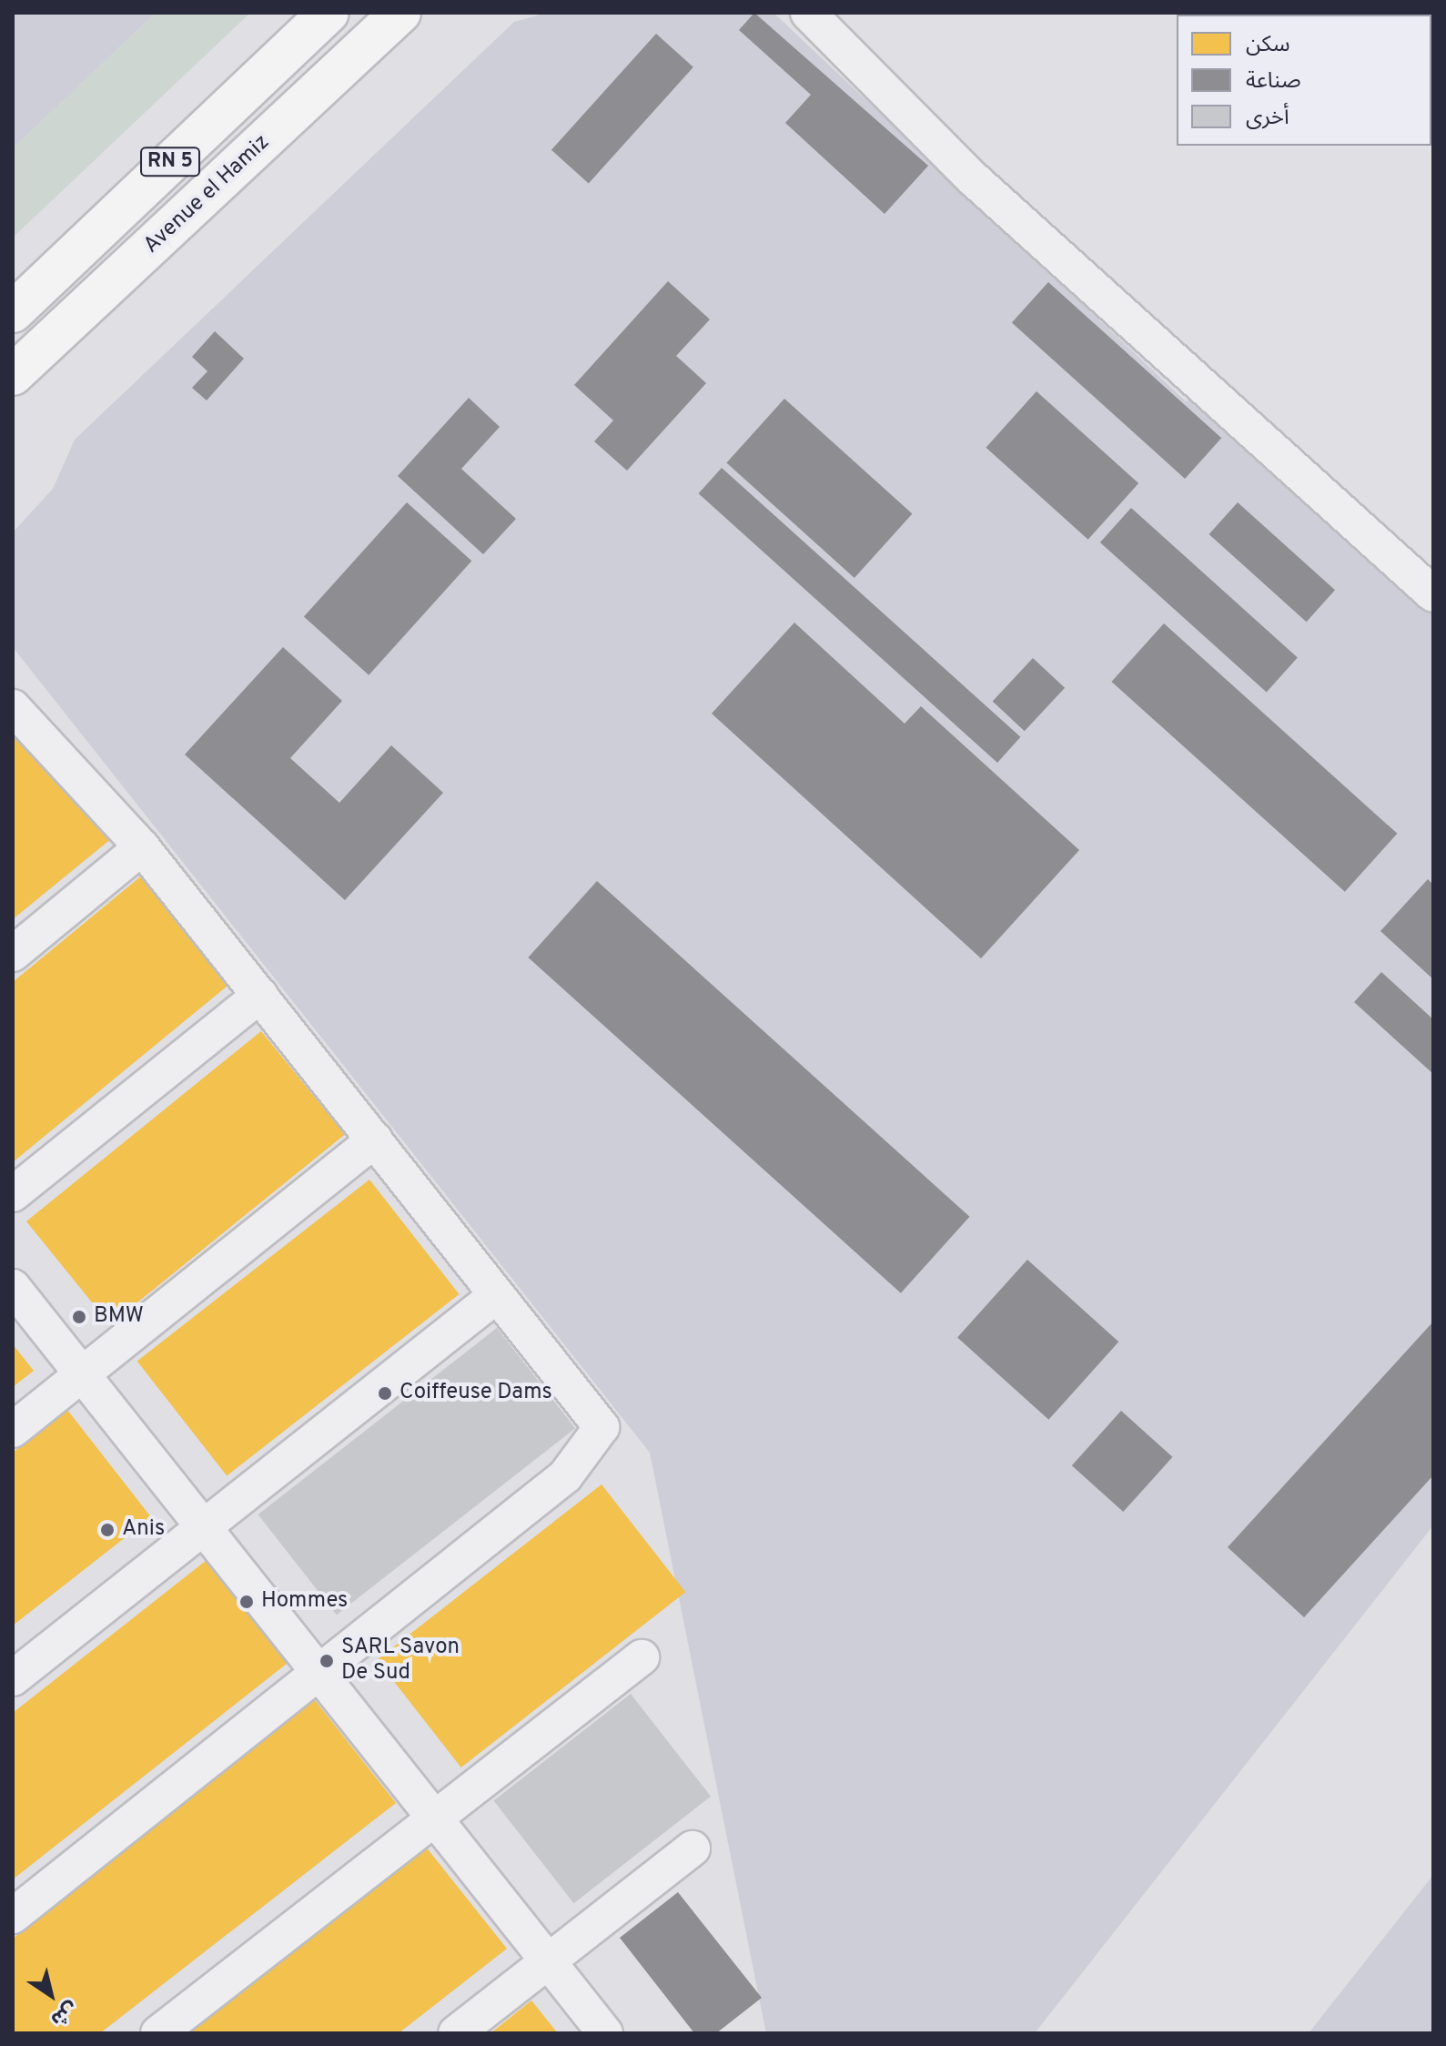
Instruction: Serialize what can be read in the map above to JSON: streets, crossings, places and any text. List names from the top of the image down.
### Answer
{
  "streets": {
    "highway": ["RN 5", "Avenue el Hamiz"]
  },
  "places": [
    "BMW",
    "Coiffeuse Dams",
    "Anis",
    "Hommes",
    "SARL Savon De Sud"
  ],
  "legend": ["سكن", "صناعة", "أخرى"],
  "north": "bottom right"
}
